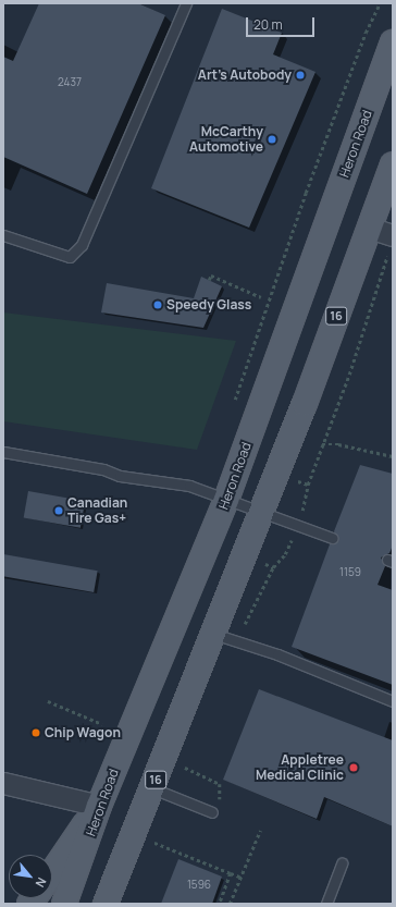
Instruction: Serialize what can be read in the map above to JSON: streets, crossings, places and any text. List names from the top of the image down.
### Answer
{
  "streets": {
    "main road": ["Heron Road", "16"]
  },
  "places": [
    "Art's Autobody",
    "McCarthy Automotive",
    "Speedy Glass",
    "Canadian Tire Gas+",
    "Chip Wagon",
    "Appletree Medical Clinic"
  ],
  "house_numbers": ["2437", "1159", "1596"],
  "scale_bar": "20 m",
  "north": "bottom right"
}
